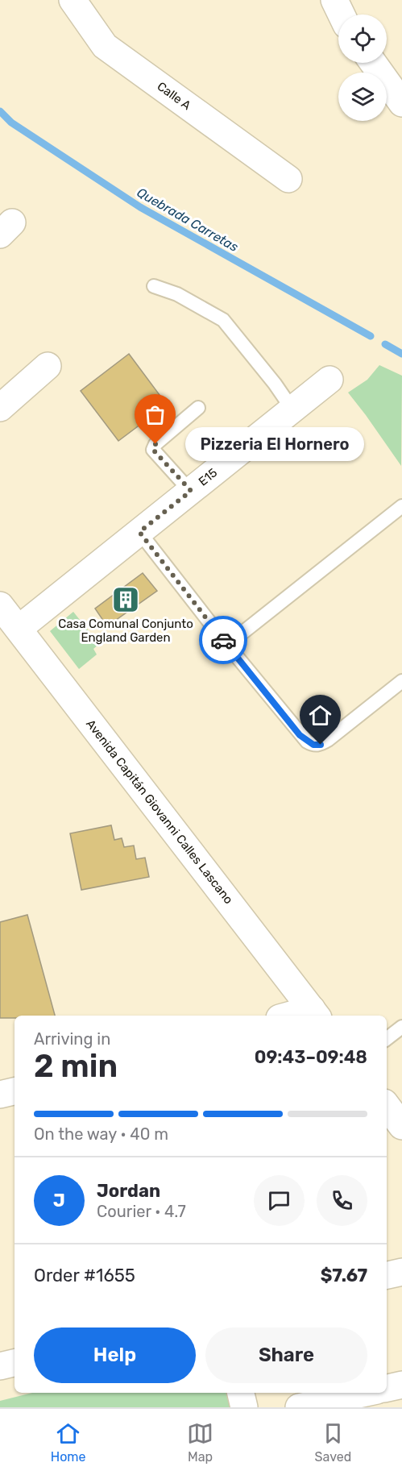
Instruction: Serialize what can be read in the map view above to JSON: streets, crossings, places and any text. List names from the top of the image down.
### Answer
{
  "streets": {
    "street": ["Calle A", "E15", "Avenida Capitán Giovanni Calles Lascano"]
  },
  "crossings": [
    ["E15", "Avenida Capitán Giovanni Calles Lascano"]
  ],
  "water": ["Quebrada Carretas"],
  "places": {
    "other": ["Pizzeria El Hornero"],
    "building": ["Casa Comunal Conjunto England Garden"]
  },
  "page": {
    "bubble": "Pizzeria El Hornero",
    "heading": ["2 min", "Arriving in", "09:43–09:48"],
    "panel": [
      "Jordan",
      "Courier · 4.7",
      "Order #1655",
      "$7.67"
    ],
    "bar": "On the way · 40 m",
    "round": "J",
    "buttons": ["Help", "Share"],
    "tabs": ["Home", "Map", "Saved"]
  }
}
